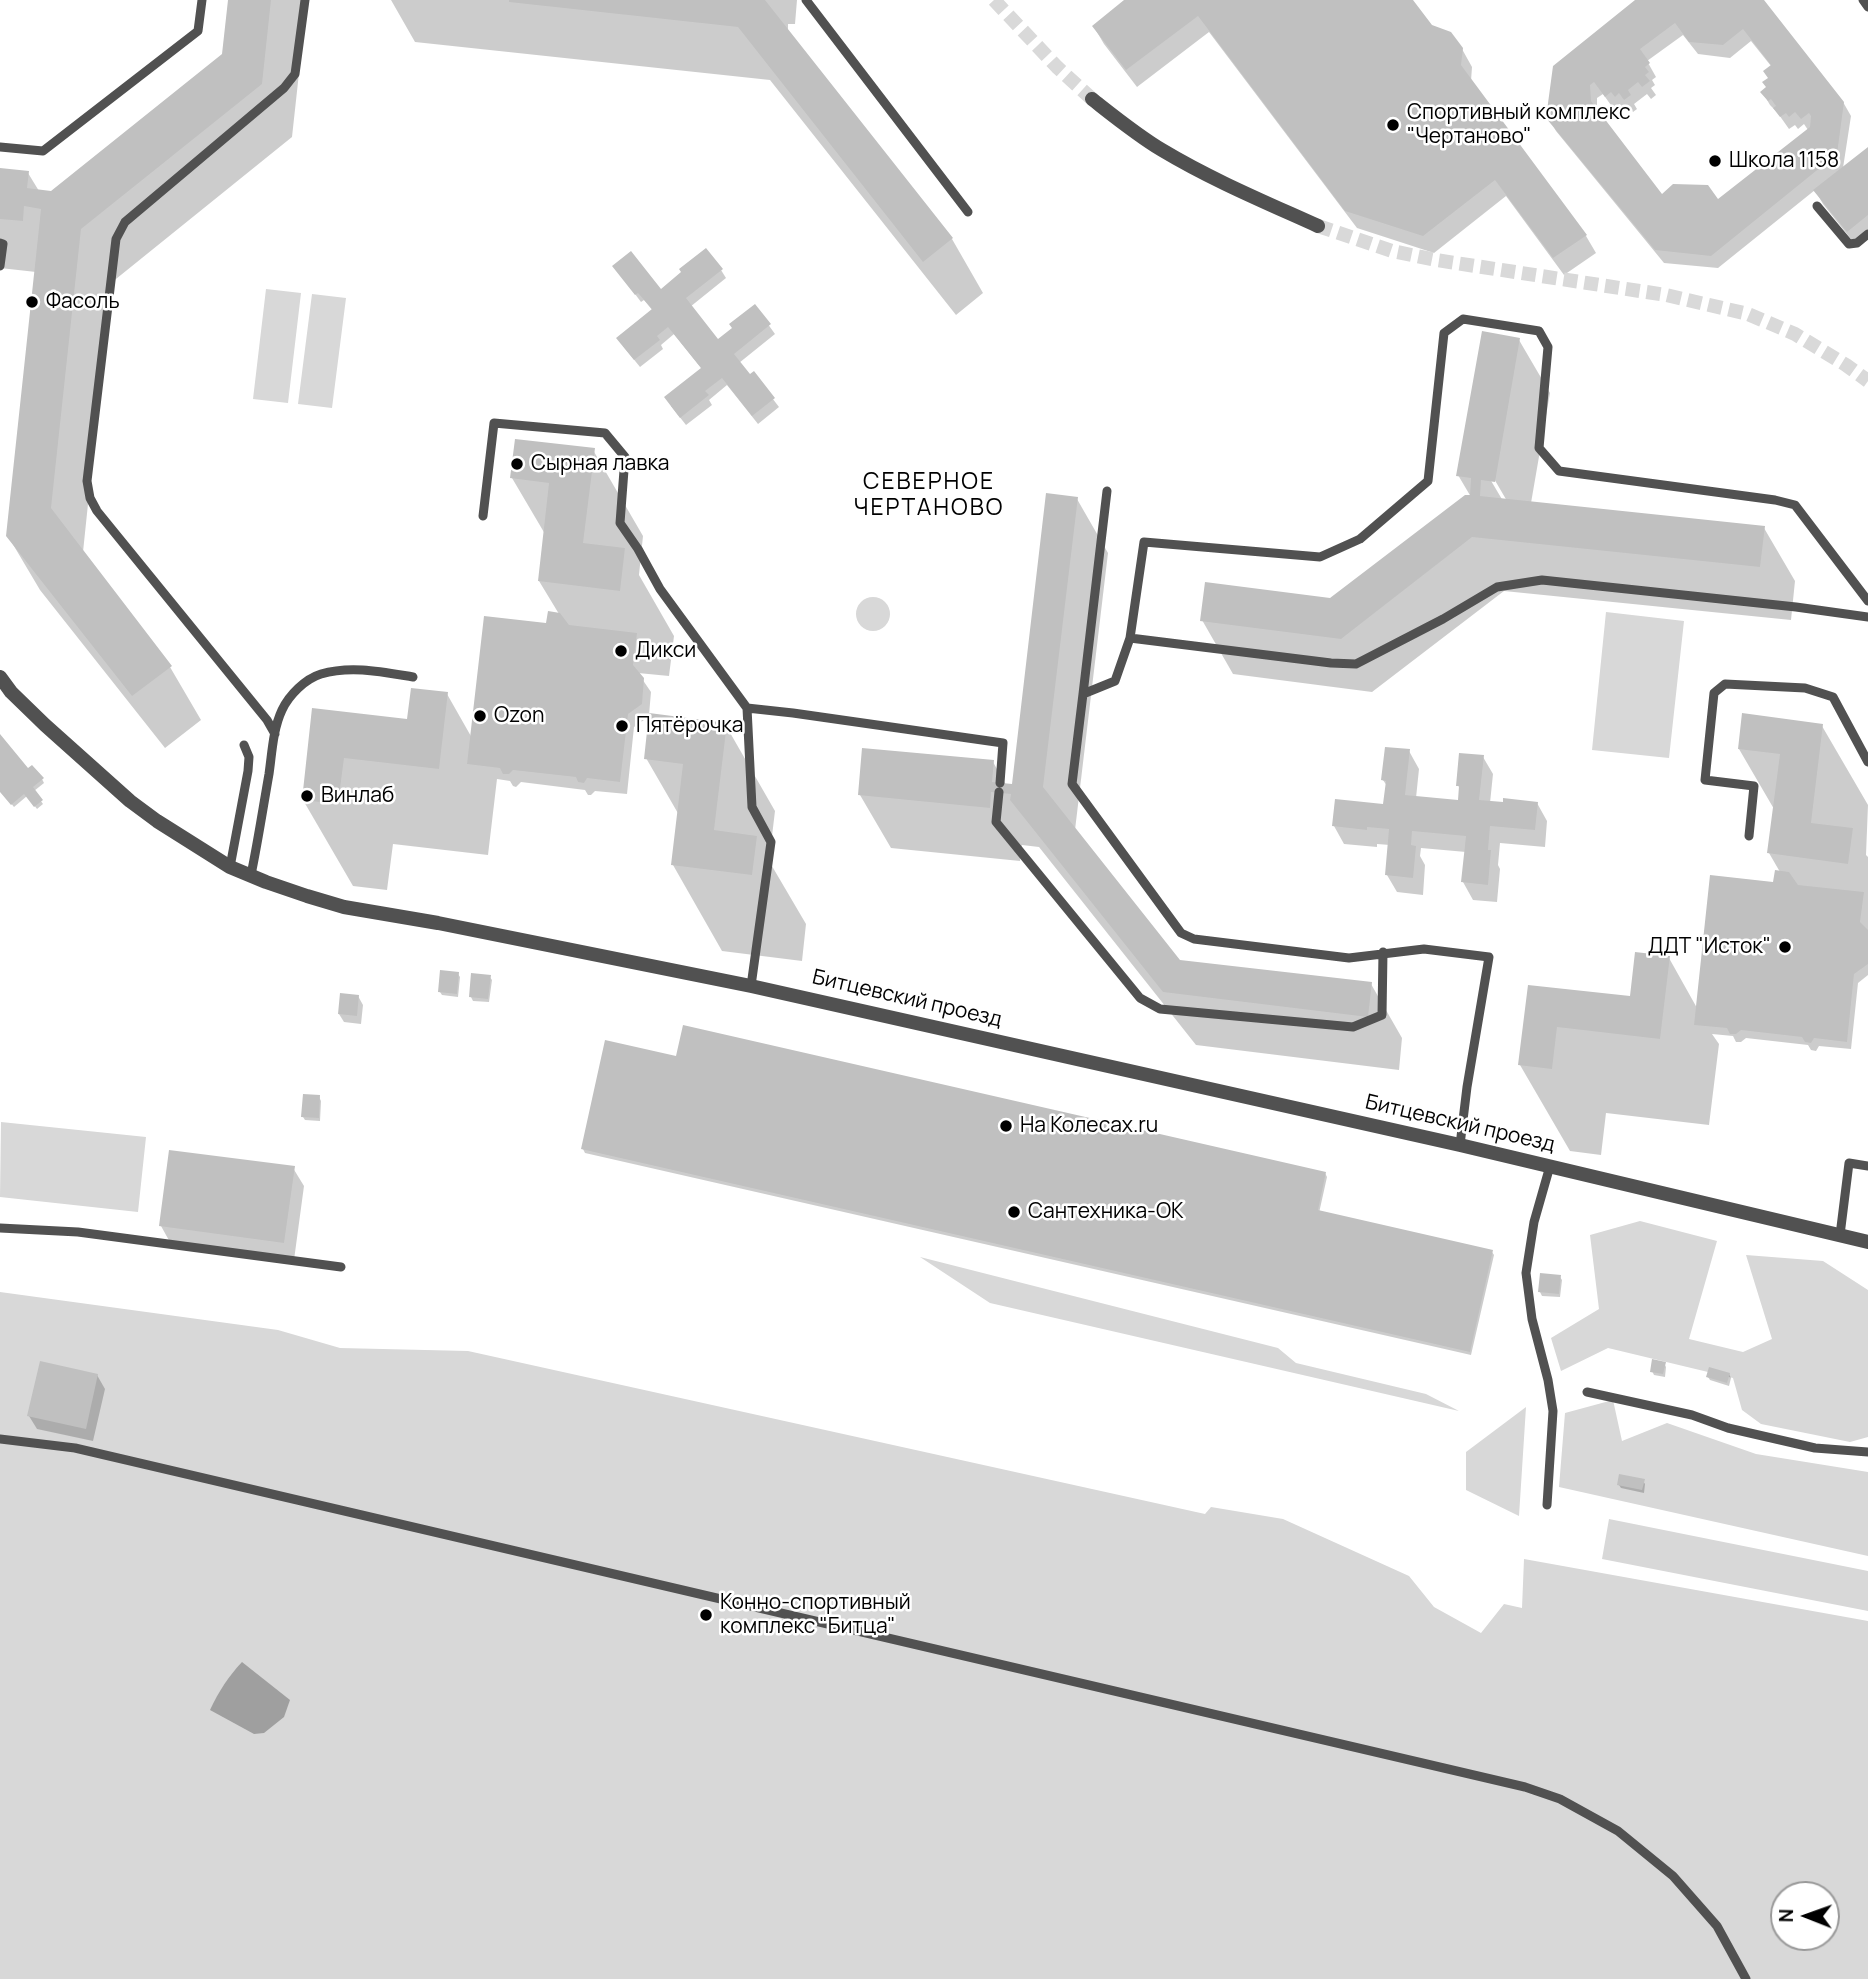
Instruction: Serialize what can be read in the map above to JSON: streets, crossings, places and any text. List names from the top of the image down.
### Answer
{
  "streets": {
    "street": ["Битцевский проезд"]
  },
  "districts": ["СЕВЕРНОЕ ЧЕРТАНОВО"],
  "places": [
    "Спортивный комплекс \"Чертаново\"",
    "Школа 1158",
    "Фасоль",
    "Сырная лавка",
    "Дикси",
    "Ozon",
    "Пятёрочка",
    "Винлаб",
    "ДДТ \"Исток\"",
    "На Колесах.ru",
    "Сантехника-ОК",
    "Конно-спортивный комплекс \"Битца\""
  ],
  "north": "left"
}
